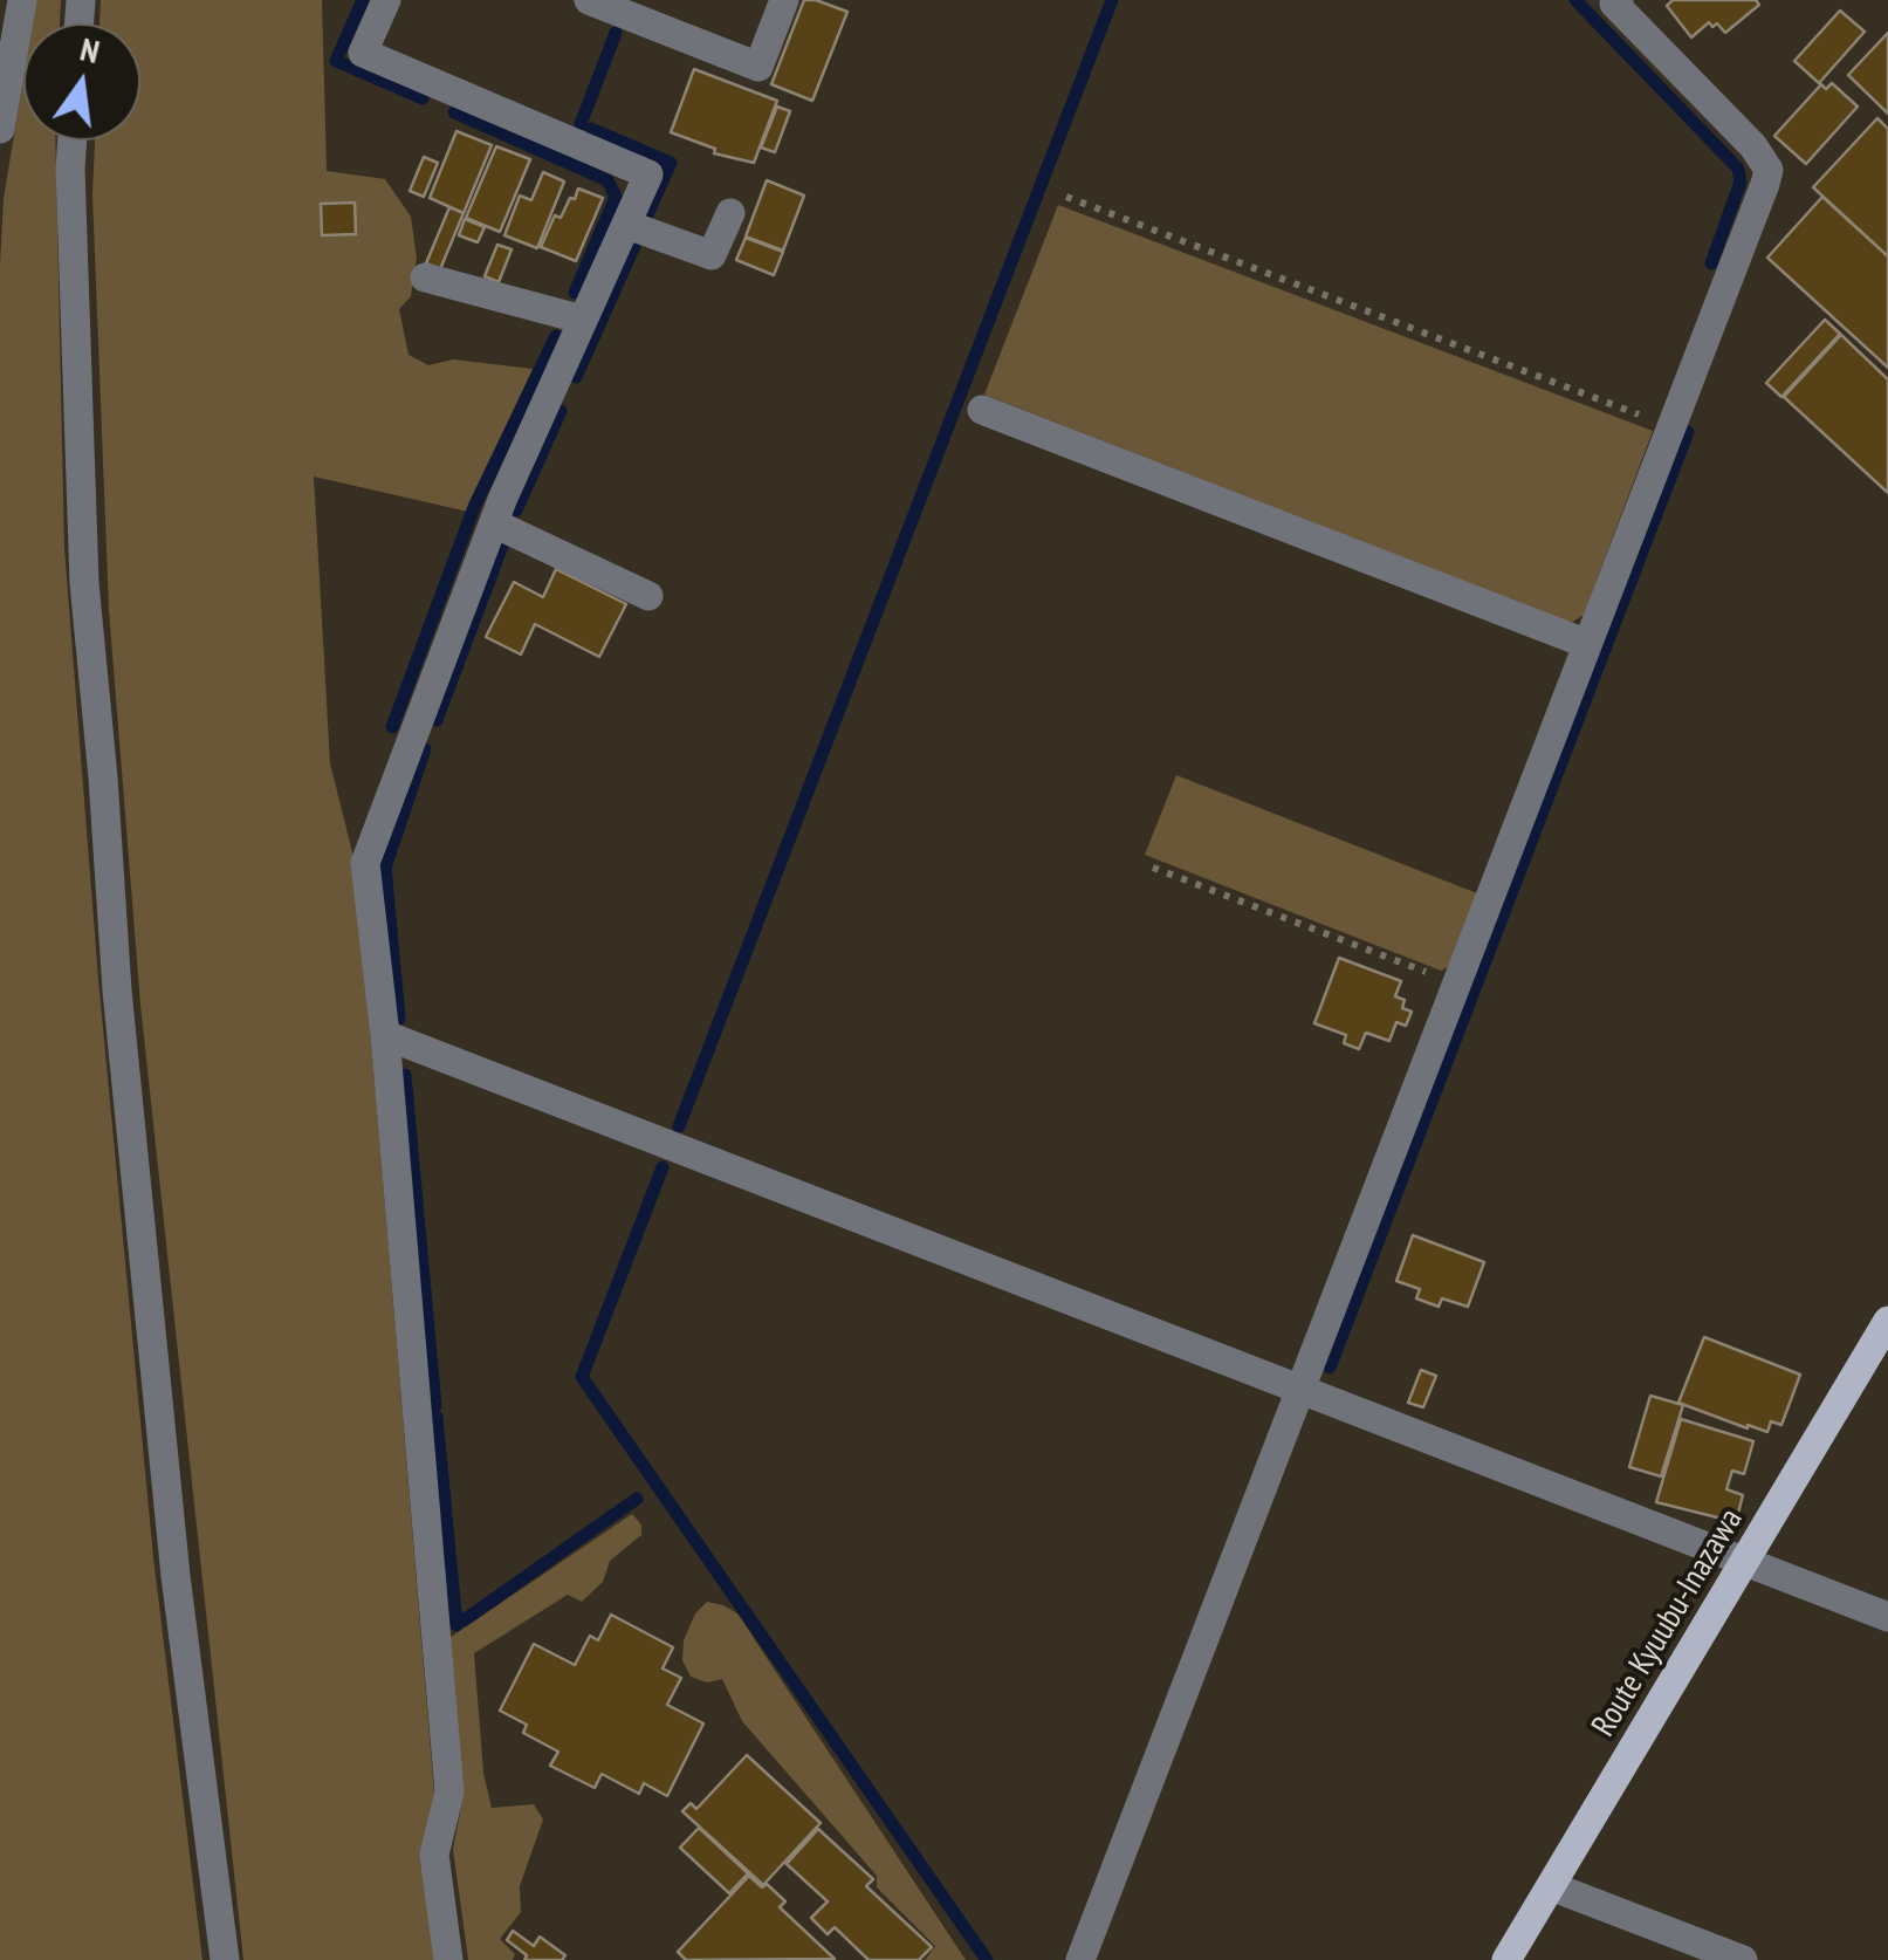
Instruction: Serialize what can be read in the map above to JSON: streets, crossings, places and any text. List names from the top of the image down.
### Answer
{
  "streets": {
    "main road": ["Route Kyuubu-Inazawa"]
  },
  "north": "top"
}
